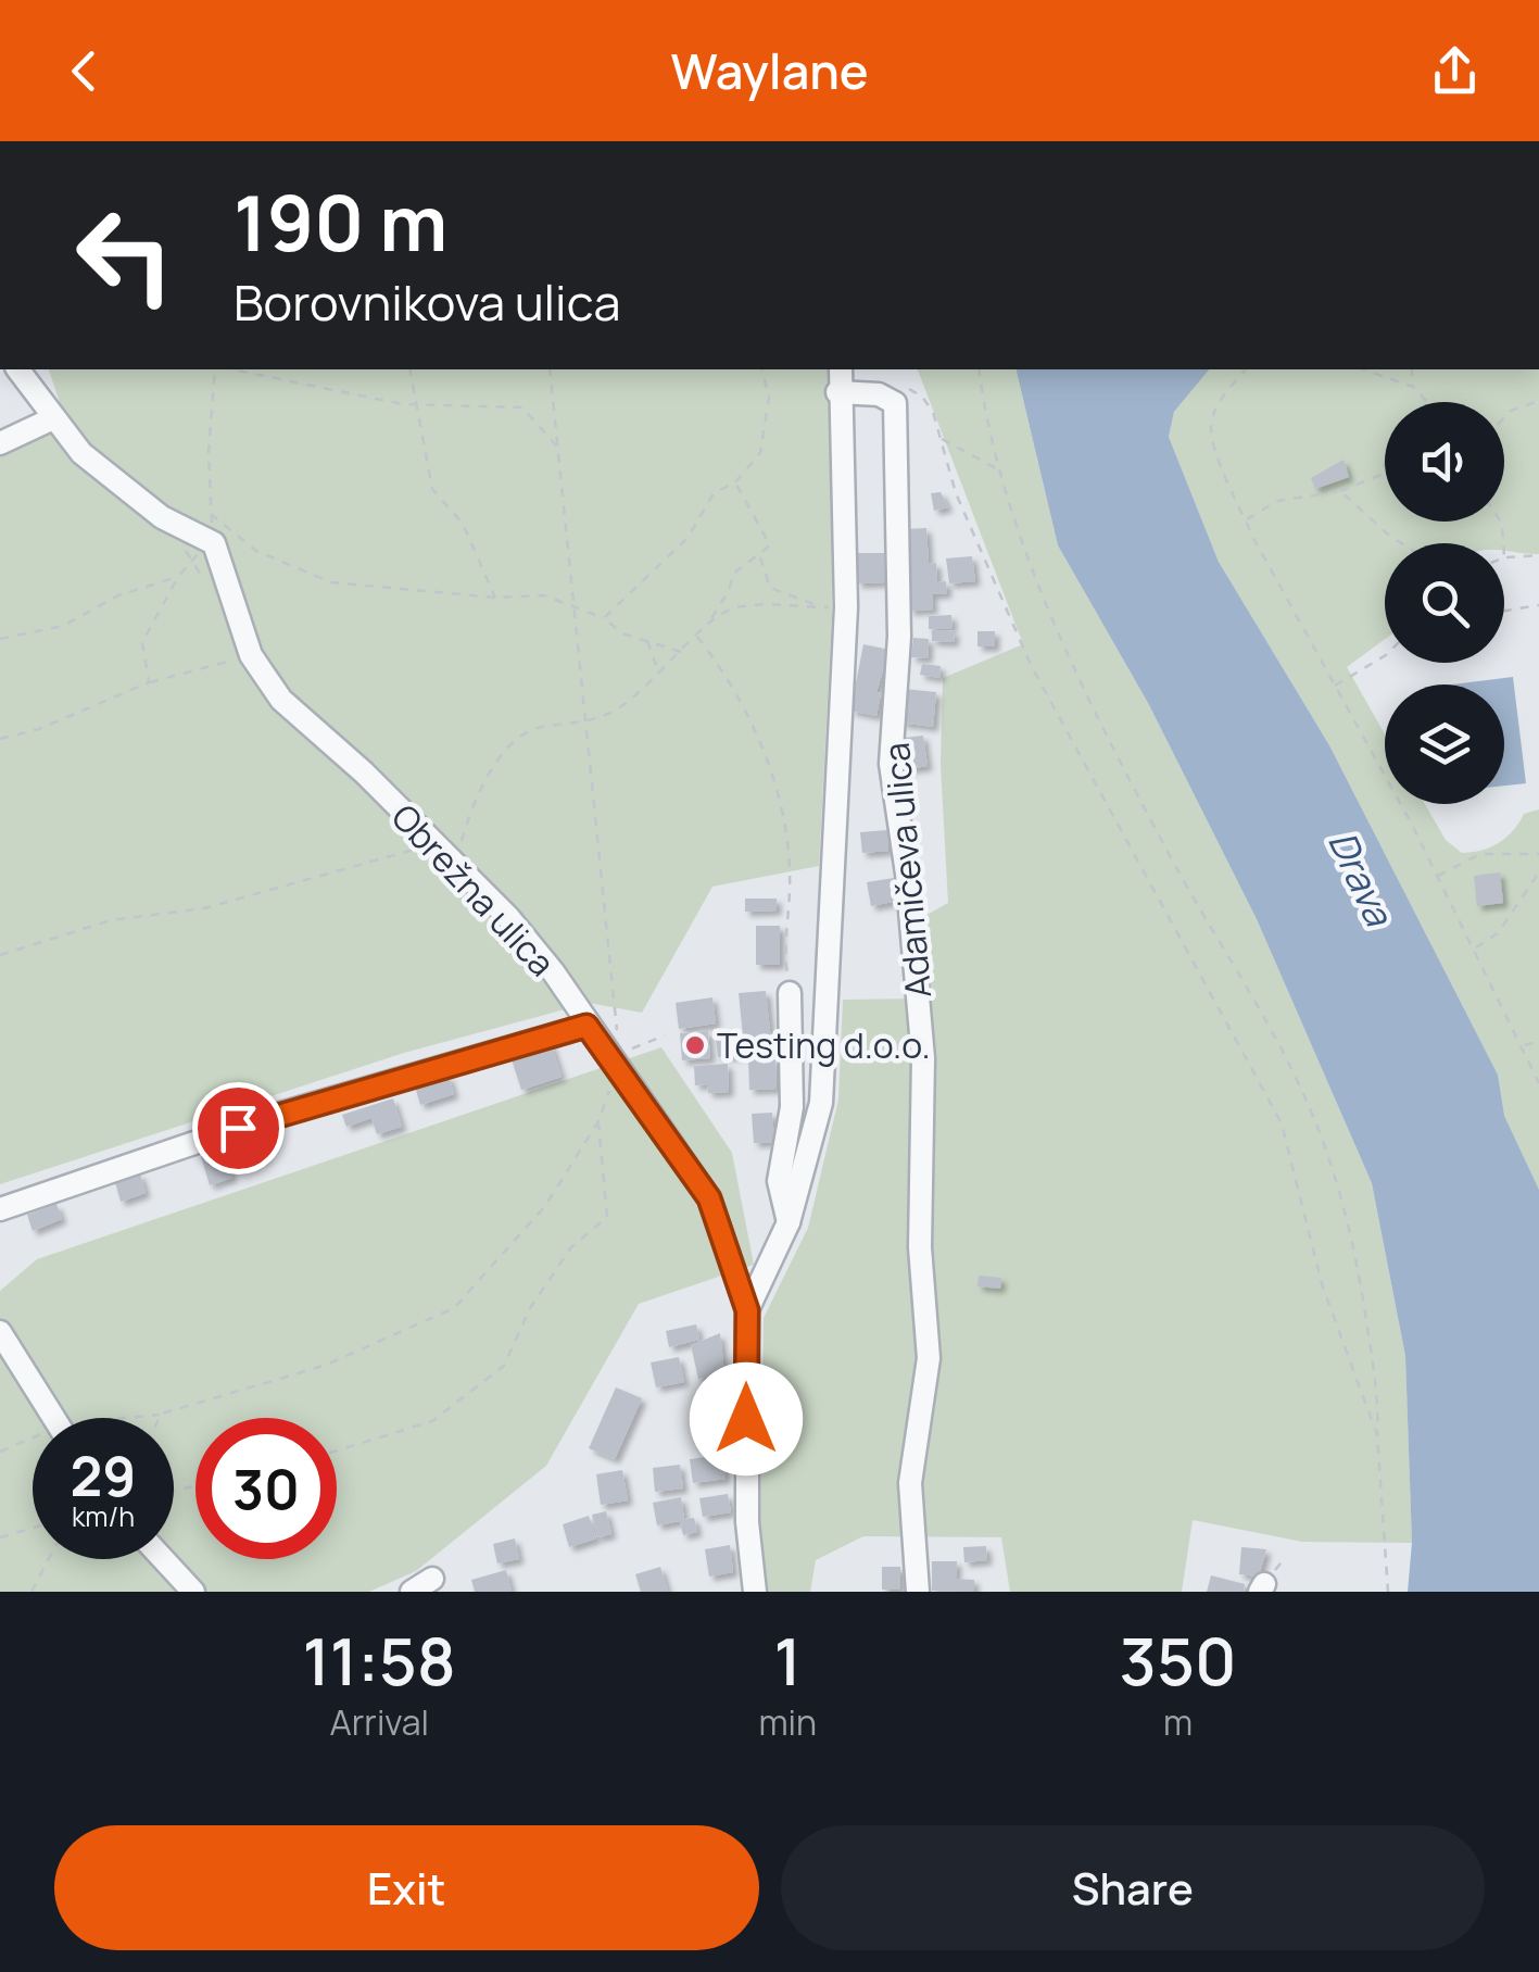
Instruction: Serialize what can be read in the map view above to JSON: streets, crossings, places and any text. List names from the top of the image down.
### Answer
{
  "streets": {
    "street": ["Adamičeva ulica", "Obrežna ulica"]
  },
  "water": ["Drava"],
  "places": ["Testing d.o.o."],
  "page": {
    "header": "Waylane",
    "turn": ["190 m", "Borovnikova ulica"],
    "speed": "29 km/h",
    "limit": "30",
    "eta": [
      "11:58",
      "Arrival",
      "1",
      "min",
      "350",
      "m"
    ],
    "buttons": ["Exit", "Share"]
  }
}
